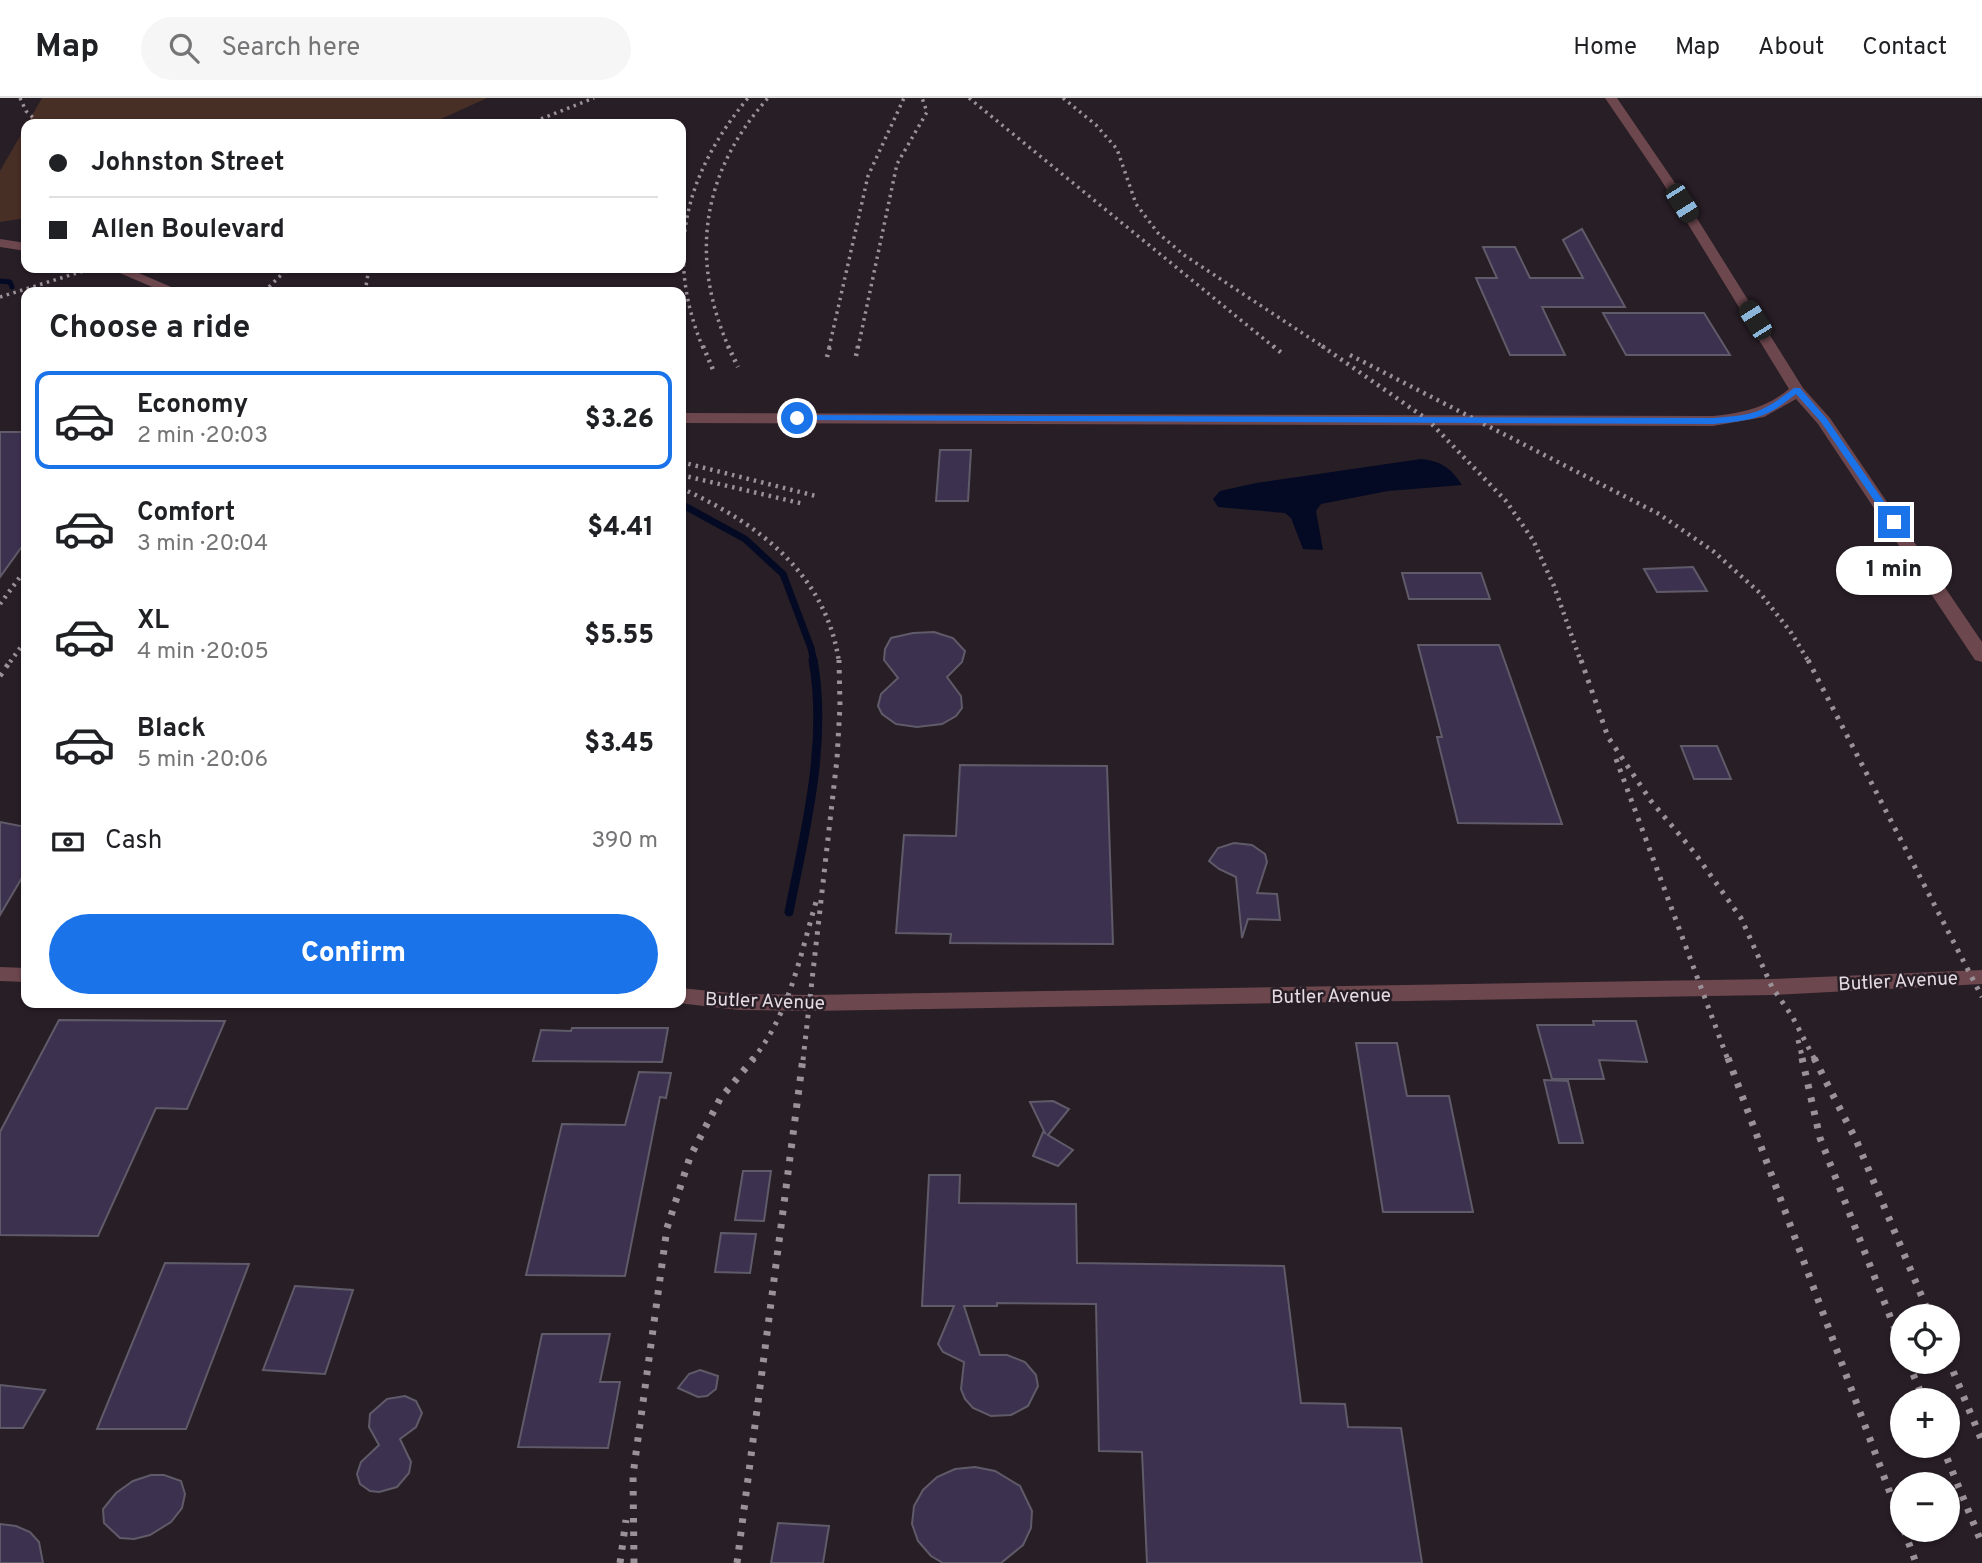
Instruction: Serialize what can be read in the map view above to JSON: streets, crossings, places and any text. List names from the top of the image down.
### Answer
{
  "streets": {
    "street": ["Butler Avenue"]
  },
  "page": {
    "header": "Map",
    "search": "Search here",
    "nav": [
      "Home",
      "Map",
      "About",
      "Contact"
    ],
    "banner": ["Johnston Street", "Allen Boulevard"],
    "heading": "Choose a ride",
    "list": [
      {
        "name": "Economy",
        "note": "2 min · 20:03",
        "value": "$3.26"
      },
      {
        "name": "Comfort",
        "note": "3 min · 20:04",
        "value": "$4.41"
      },
      {
        "name": "XL",
        "note": "4 min · 20:05",
        "value": "$5.55"
      },
      {
        "name": "Black",
        "note": "5 min · 20:06",
        "value": "$3.45"
      }
    ],
    "bubble": "1 min",
    "pay": ["Cash", "390 m"],
    "buttons": "Confirm",
    "map_buttons": ["+", "−"]
  }
}
